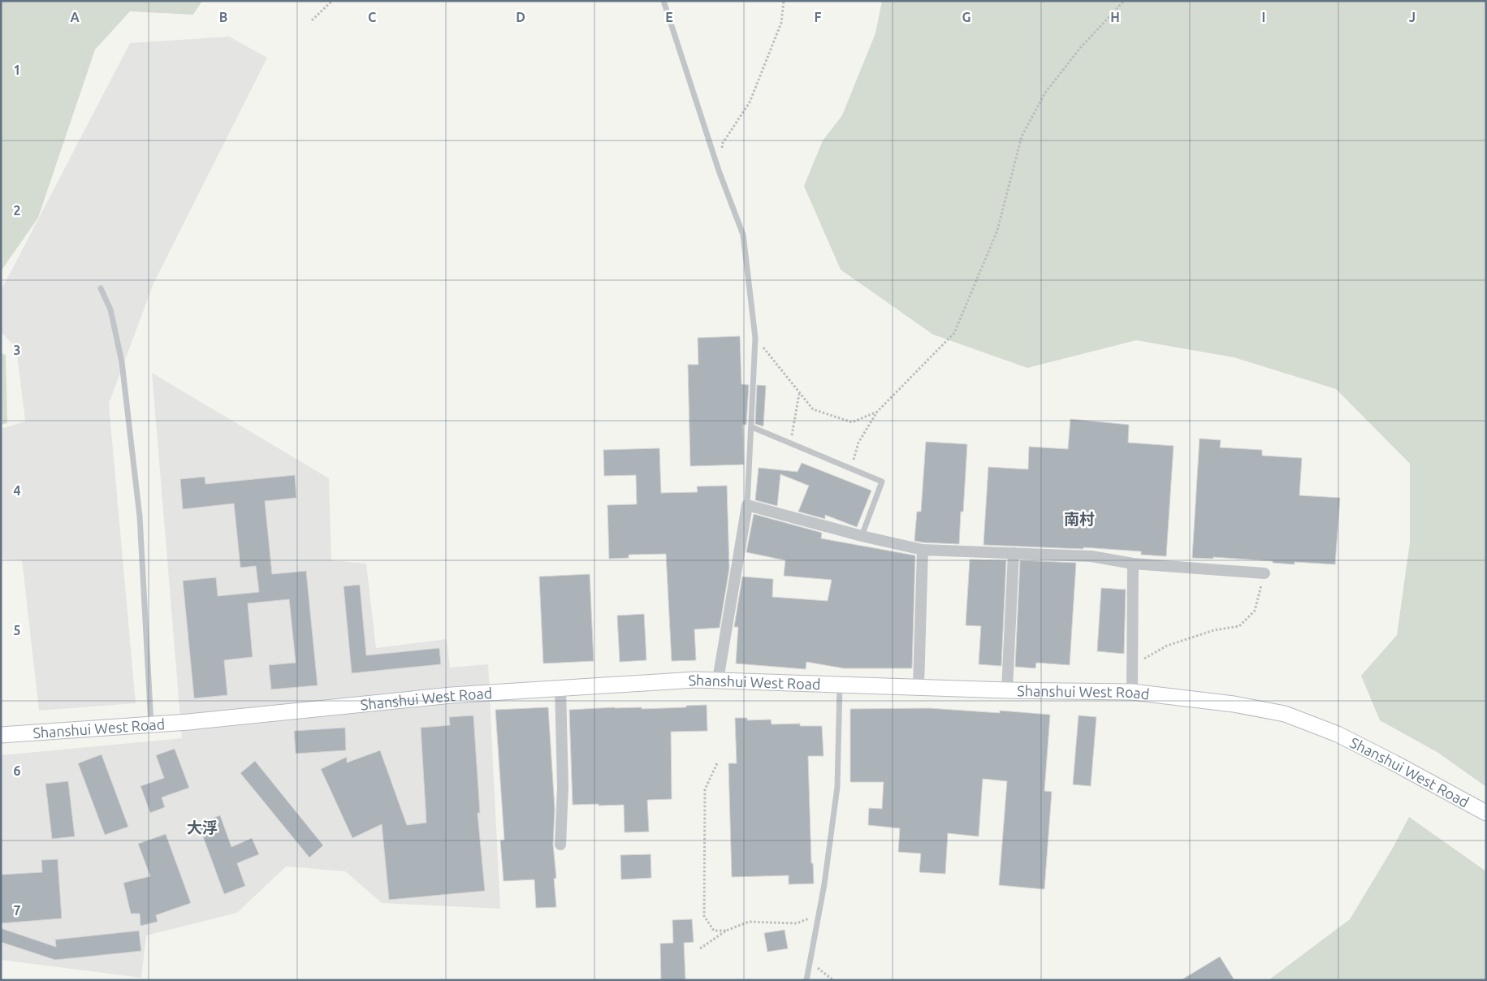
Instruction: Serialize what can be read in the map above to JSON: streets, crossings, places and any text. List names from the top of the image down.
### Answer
{
  "streets": {
    "street": ["Shanshui West Road"]
  },
  "districts": ["南村", "大浮"],
  "grid": {
    "columns": [
      "A",
      "B",
      "C",
      "D",
      "E",
      "F",
      "G",
      "H",
      "I",
      "J"
    ],
    "rows": [
      "1",
      "2",
      "3",
      "4",
      "5",
      "6",
      "7"
    ]
  }
}
